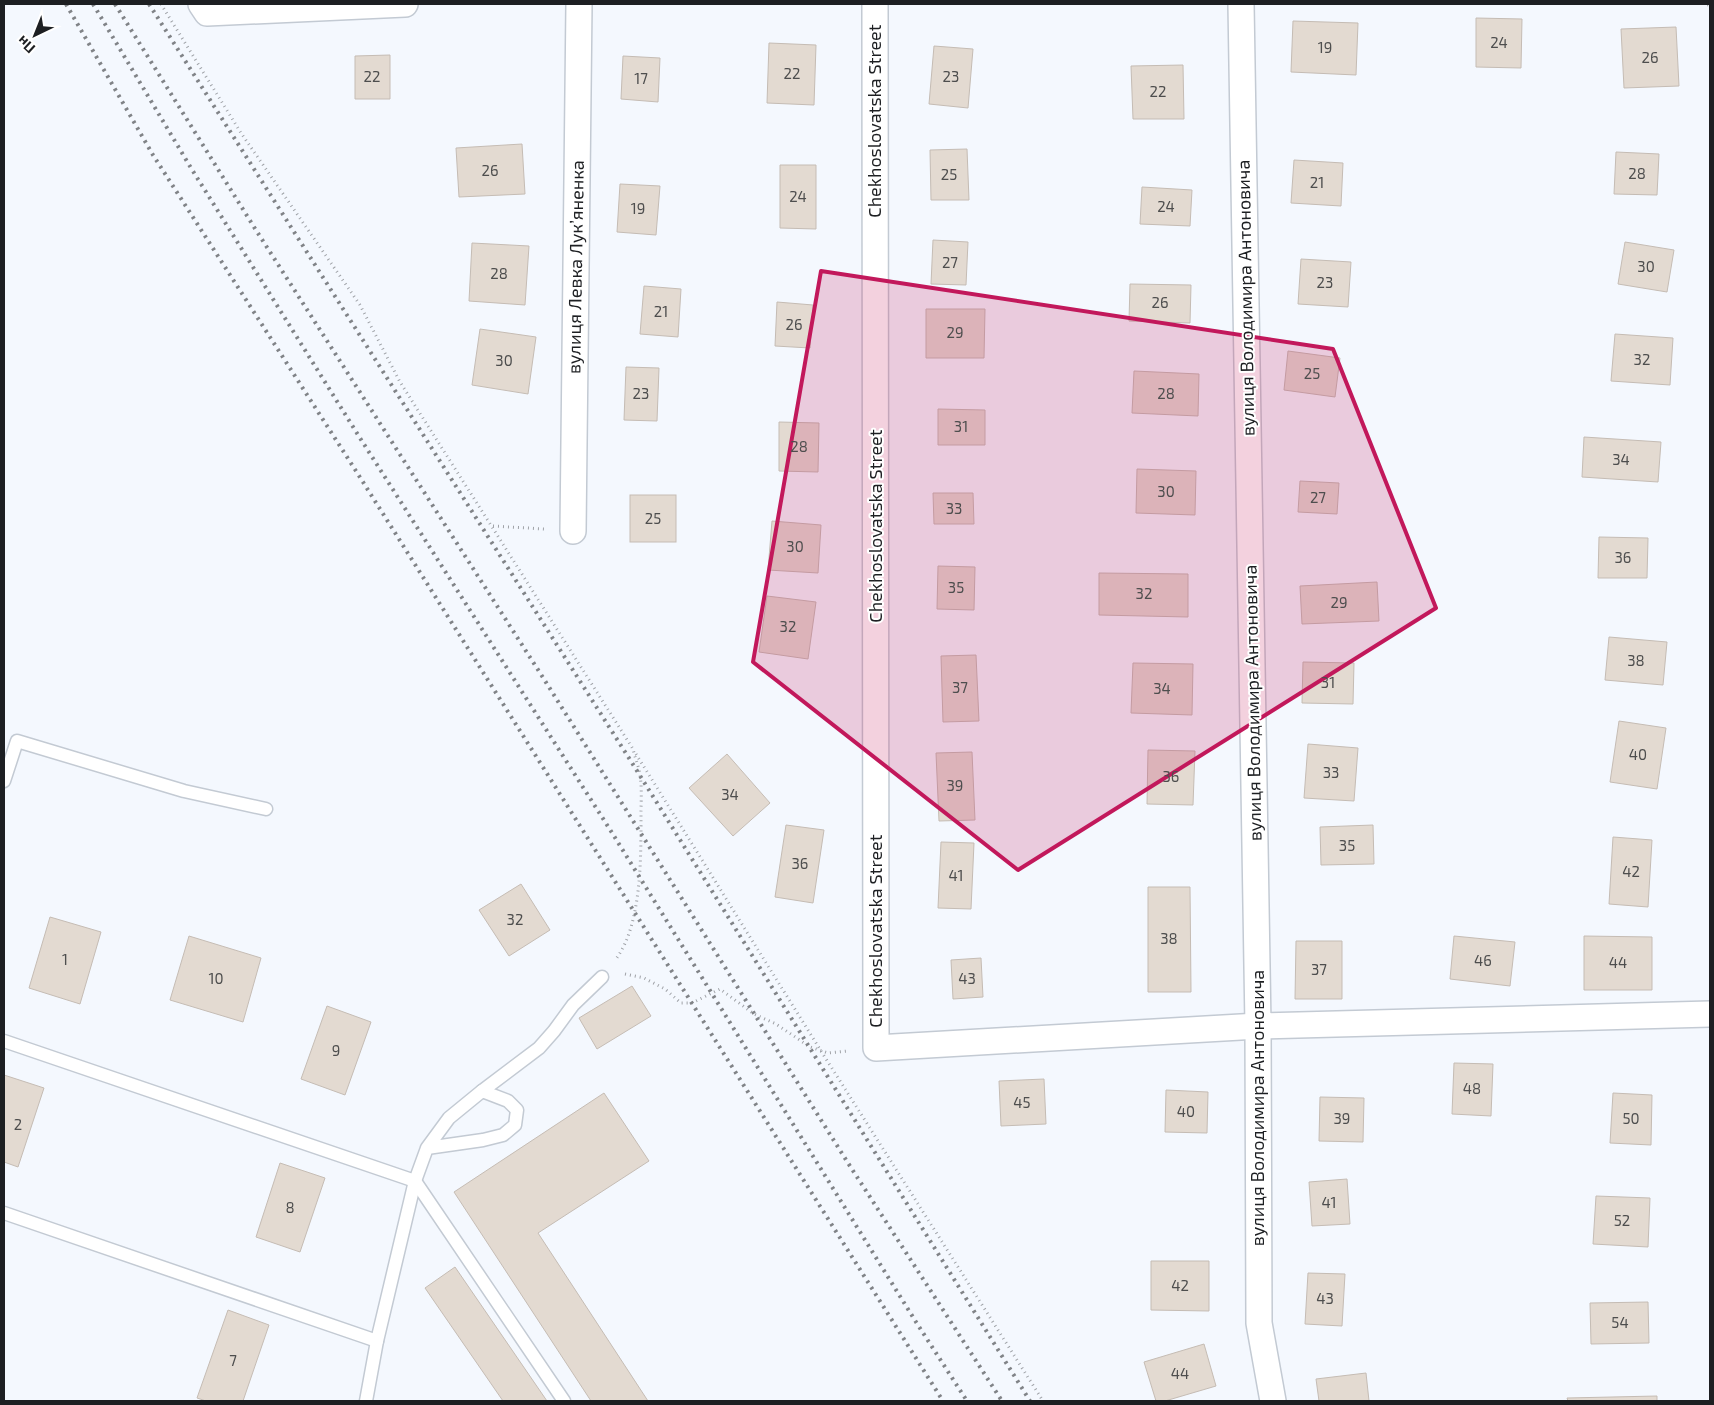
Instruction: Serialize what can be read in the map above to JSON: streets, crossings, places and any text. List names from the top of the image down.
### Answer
{
  "streets": {
    "street": ["Chekhoslovatska Street", "вулиця Левка Лукʼяненка", "вулиця Володимира Антоновича"]
  },
  "house_numbers": [
    "24",
    "19",
    "26",
    "22",
    "22",
    "23",
    "17",
    "22",
    "26",
    "28",
    "25",
    "21",
    "24",
    "24",
    "19",
    "27",
    "30",
    "28",
    "23",
    "26",
    "21",
    "26",
    "29",
    "32",
    "30",
    "25",
    "23",
    "28",
    "31",
    "28",
    "34",
    "30",
    "27",
    "33",
    "25",
    "30",
    "36",
    "35",
    "32",
    "29",
    "32",
    "38",
    "31",
    "37",
    "34",
    "40",
    "33",
    "36",
    "39",
    "34",
    "35",
    "36",
    "42",
    "41",
    "32",
    "38",
    "1",
    "46",
    "44",
    "37",
    "10",
    "43",
    "9",
    "48",
    "45",
    "40",
    "39",
    "50",
    "2",
    "41",
    "8",
    "52",
    "42",
    "43",
    "54",
    "7",
    "44"
  ],
  "north": "bottom left"
}
